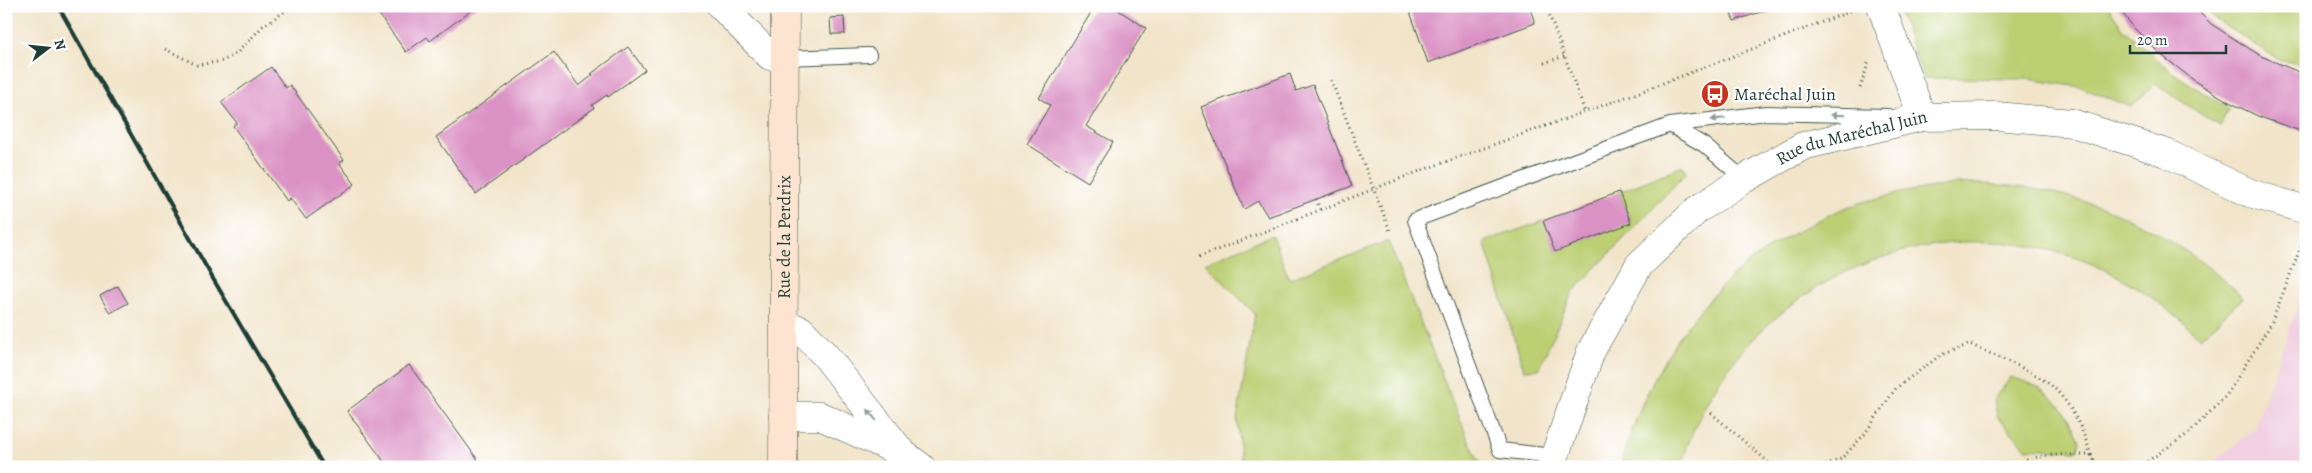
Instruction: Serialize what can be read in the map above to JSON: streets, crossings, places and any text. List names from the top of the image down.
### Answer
{
  "streets": {
    "street": ["Rue du Maréchal Juin", "Rue de la Perdrix"]
  },
  "places": {
    "bus stop": ["Maréchal Juin"]
  },
  "scale_bar": "20 m",
  "north": "right"
}
